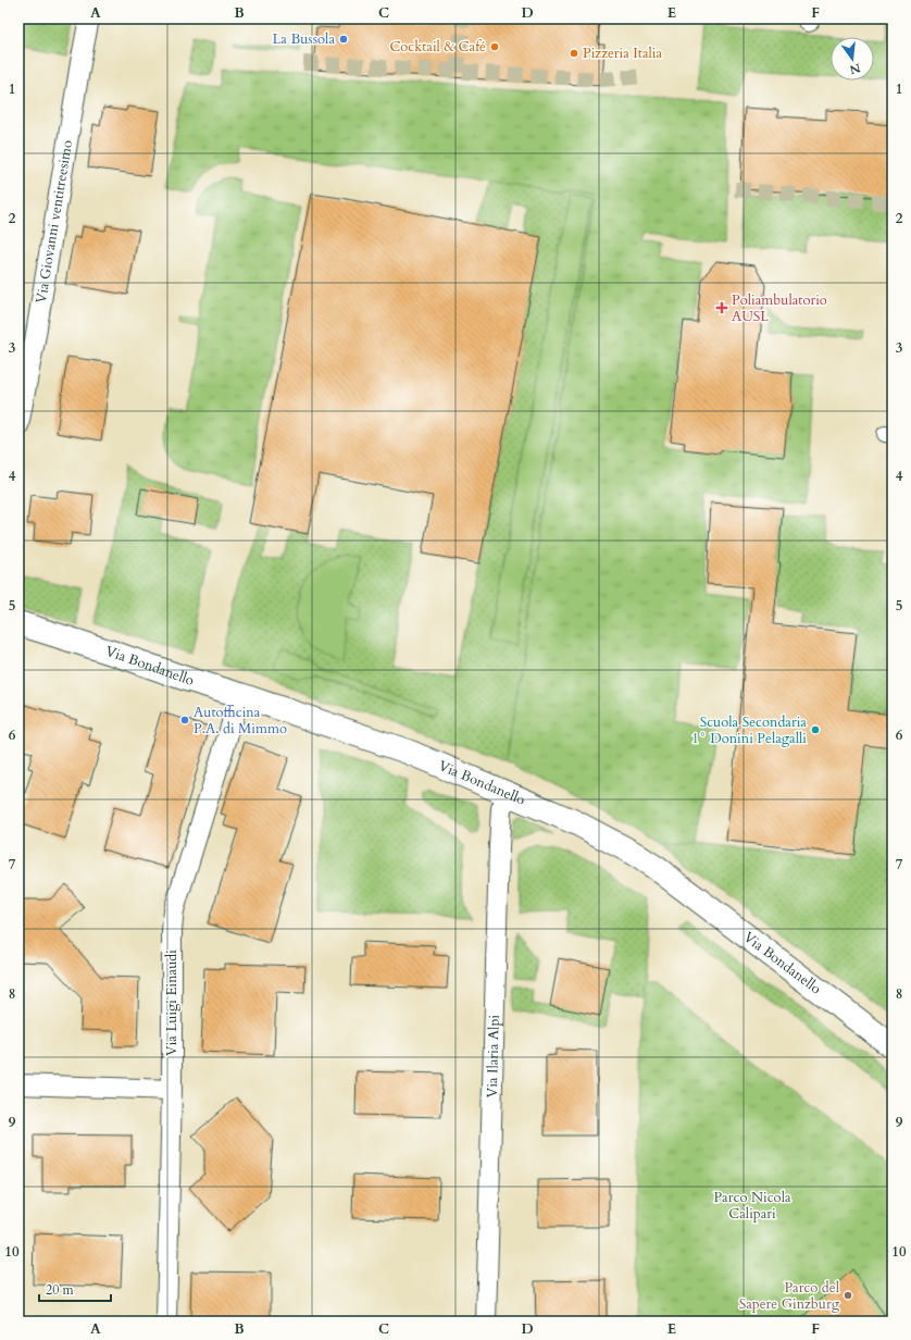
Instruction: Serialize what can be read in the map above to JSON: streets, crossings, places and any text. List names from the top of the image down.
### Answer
{
  "streets": {
    "street": [
      "Via Giovanni ventitreesimo",
      "Via Bondanello",
      "Via Luigi Einaudi",
      "Via Ilaria Alpi"
    ]
  },
  "crossings": [
    ["Via Bondanello", "Via Luigi Einaudi"],
    ["Via Bondanello", "Via Ilaria Alpi"]
  ],
  "parks": ["Parco Nicola Calipari"],
  "places": {
    "other": [
      "La Bussola",
      "Cocktail & Café",
      "Pizzeria Italia",
      "Autofficina P.A. di Mimmo",
      "Scuola Secondaria 1° Donini Pelagalli",
      "Parco del Sapere Ginzburg"
    ],
    "health": ["Poliambulatorio AUSL"]
  },
  "scale_bar": "20 m",
  "north": "bottom",
  "grid": {
    "columns": [
      "A",
      "B",
      "C",
      "D",
      "E",
      "F"
    ],
    "rows": [
      "1",
      "2",
      "3",
      "4",
      "5",
      "6",
      "7",
      "8",
      "9",
      "10"
    ]
  }
}
